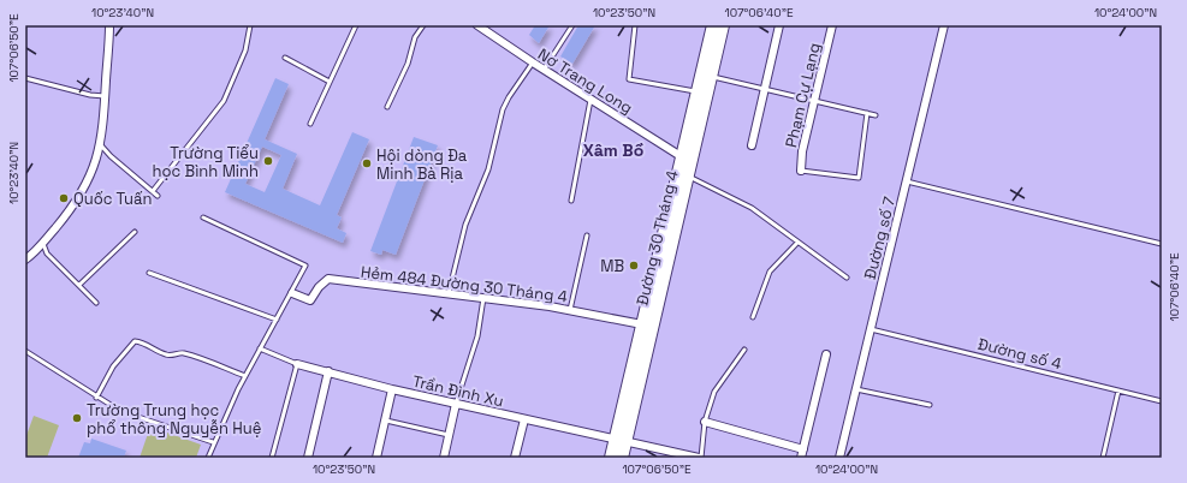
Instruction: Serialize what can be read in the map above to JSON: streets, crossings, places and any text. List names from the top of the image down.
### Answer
{
  "streets": {
    "main road": ["Đường 30 Tháng 4"],
    "street": [
      "Nơ Trang Long",
      "Phạm Cự Lạng",
      "Đường số 7",
      "Hẻm 484 Đường 30 Tháng 4",
      "Trần Đình Xu"
    ],
    "lane": ["Đường số 4"]
  },
  "crossings": [
    ["Nơ Trang Long", "Đường 30 Tháng 4"],
    ["Đường 30 Tháng 4", "Hẻm 484 Đường 30 Tháng 4"],
    ["Đường 30 Tháng 4", "Trần Đình Xu"],
    ["Đường số 7", "Đường số 4"]
  ],
  "districts": ["Xâm Bồ"],
  "places": [
    "Trường Tiểu học Bình Minh",
    "Hội dòng Đa Minh Bà Rịa",
    "Quốc Tuấn",
    "MB",
    "Trường Trung học phổ thông Nguyễn Huệ"
  ],
  "coordinates": [
    "10°23'40\"N",
    "10°23'50\"N",
    "107°06'40\"E",
    "10°24'00\"N",
    "107°06'50\"E"
  ]
}
